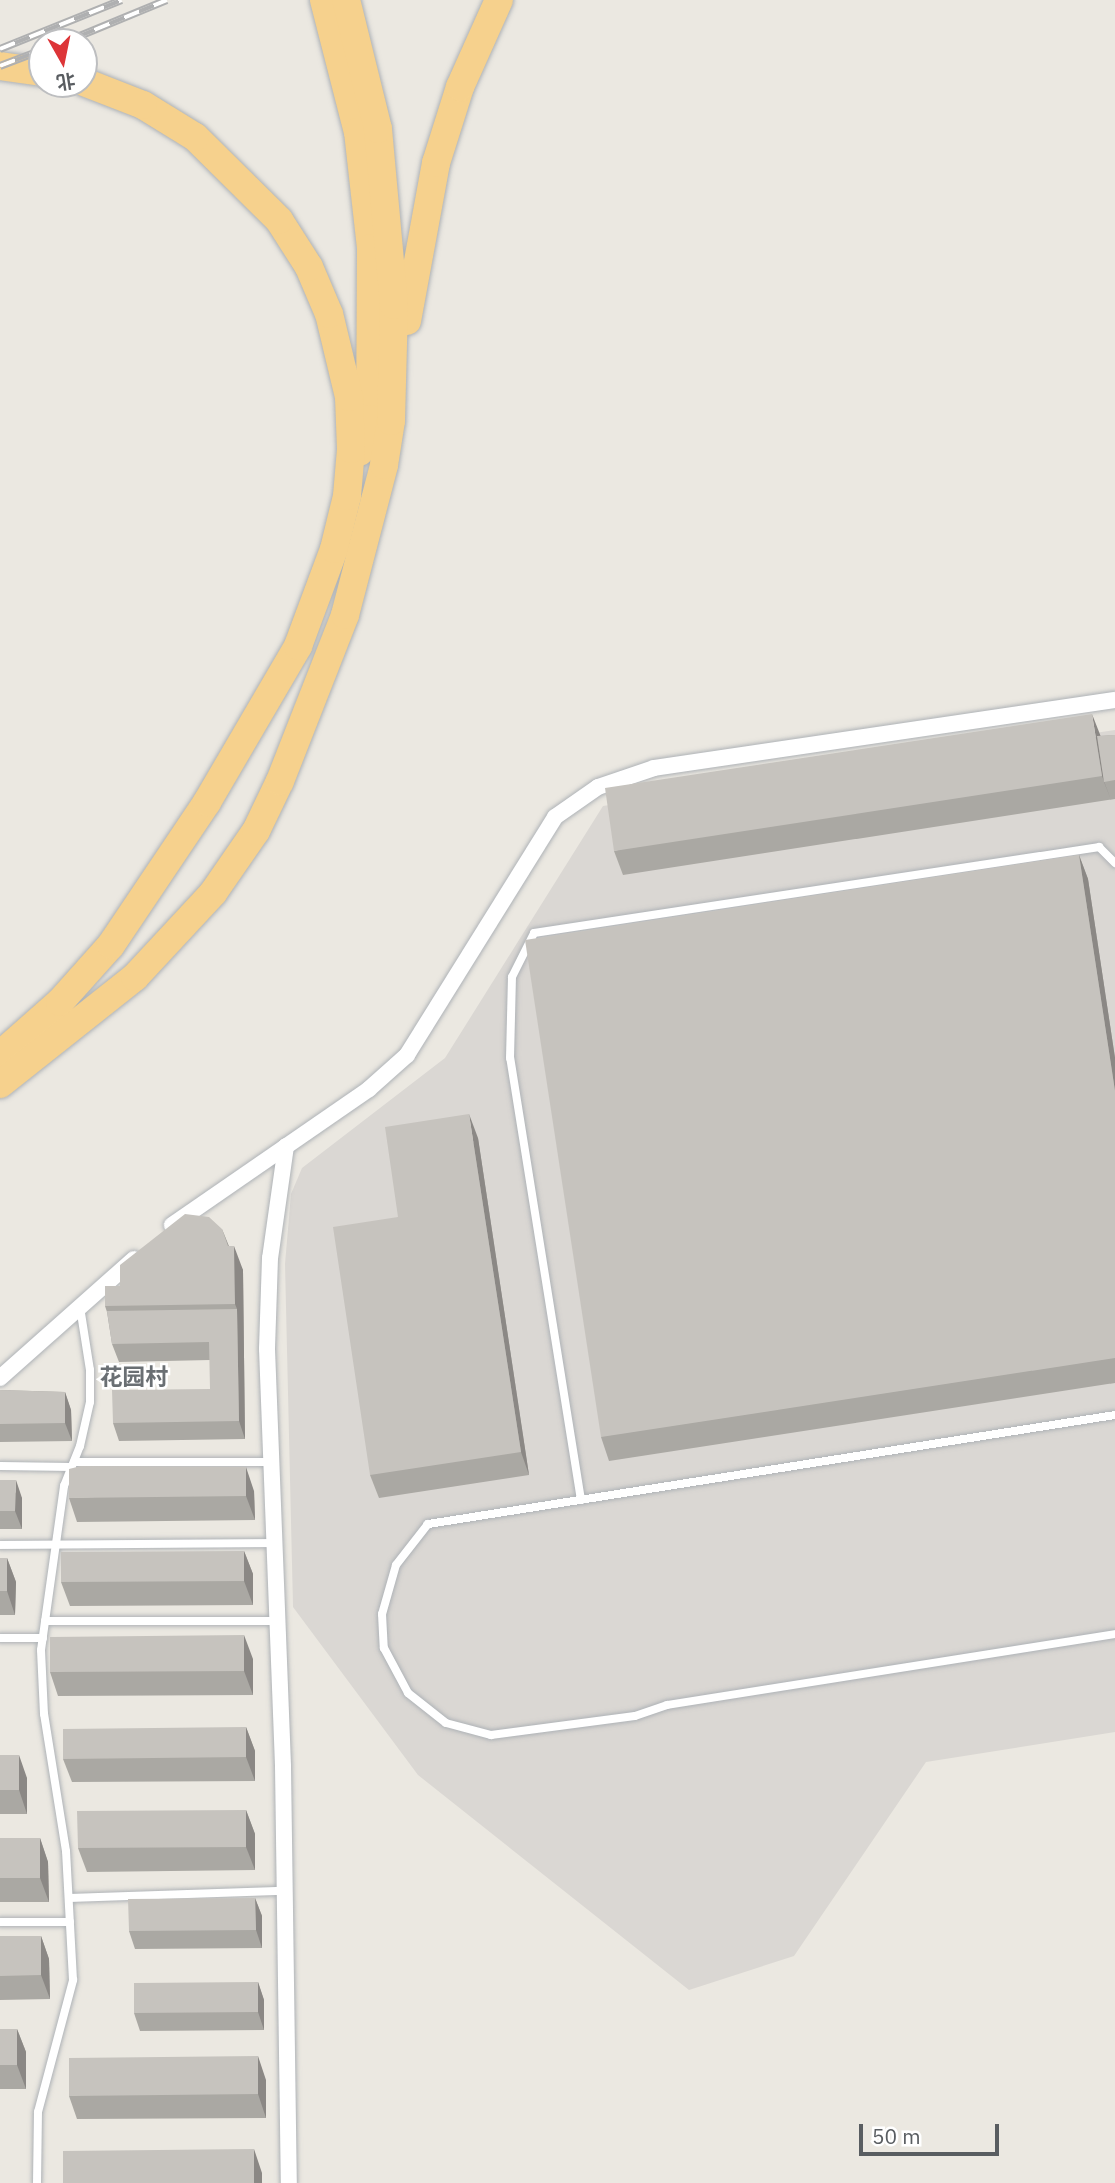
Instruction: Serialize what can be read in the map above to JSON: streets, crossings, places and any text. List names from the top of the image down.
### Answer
{
  "districts": ["花园村"],
  "scale_bar": "50 m",
  "north": "bottom"
}
